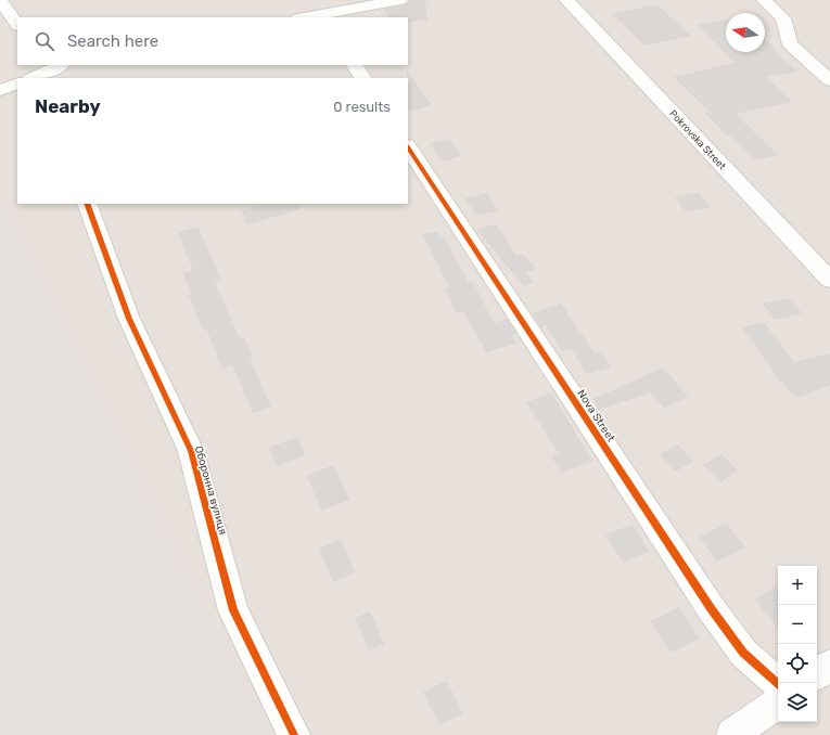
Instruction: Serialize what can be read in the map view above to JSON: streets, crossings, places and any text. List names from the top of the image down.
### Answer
{
  "streets": {
    "street": ["Pokrovska Street", "Nova Street", "Оборонна вулиця"]
  },
  "north": "left",
  "page": {
    "search": "Search here",
    "heading": ["Nearby", "0 results"],
    "map_buttons": ["+", "−"]
  }
}
